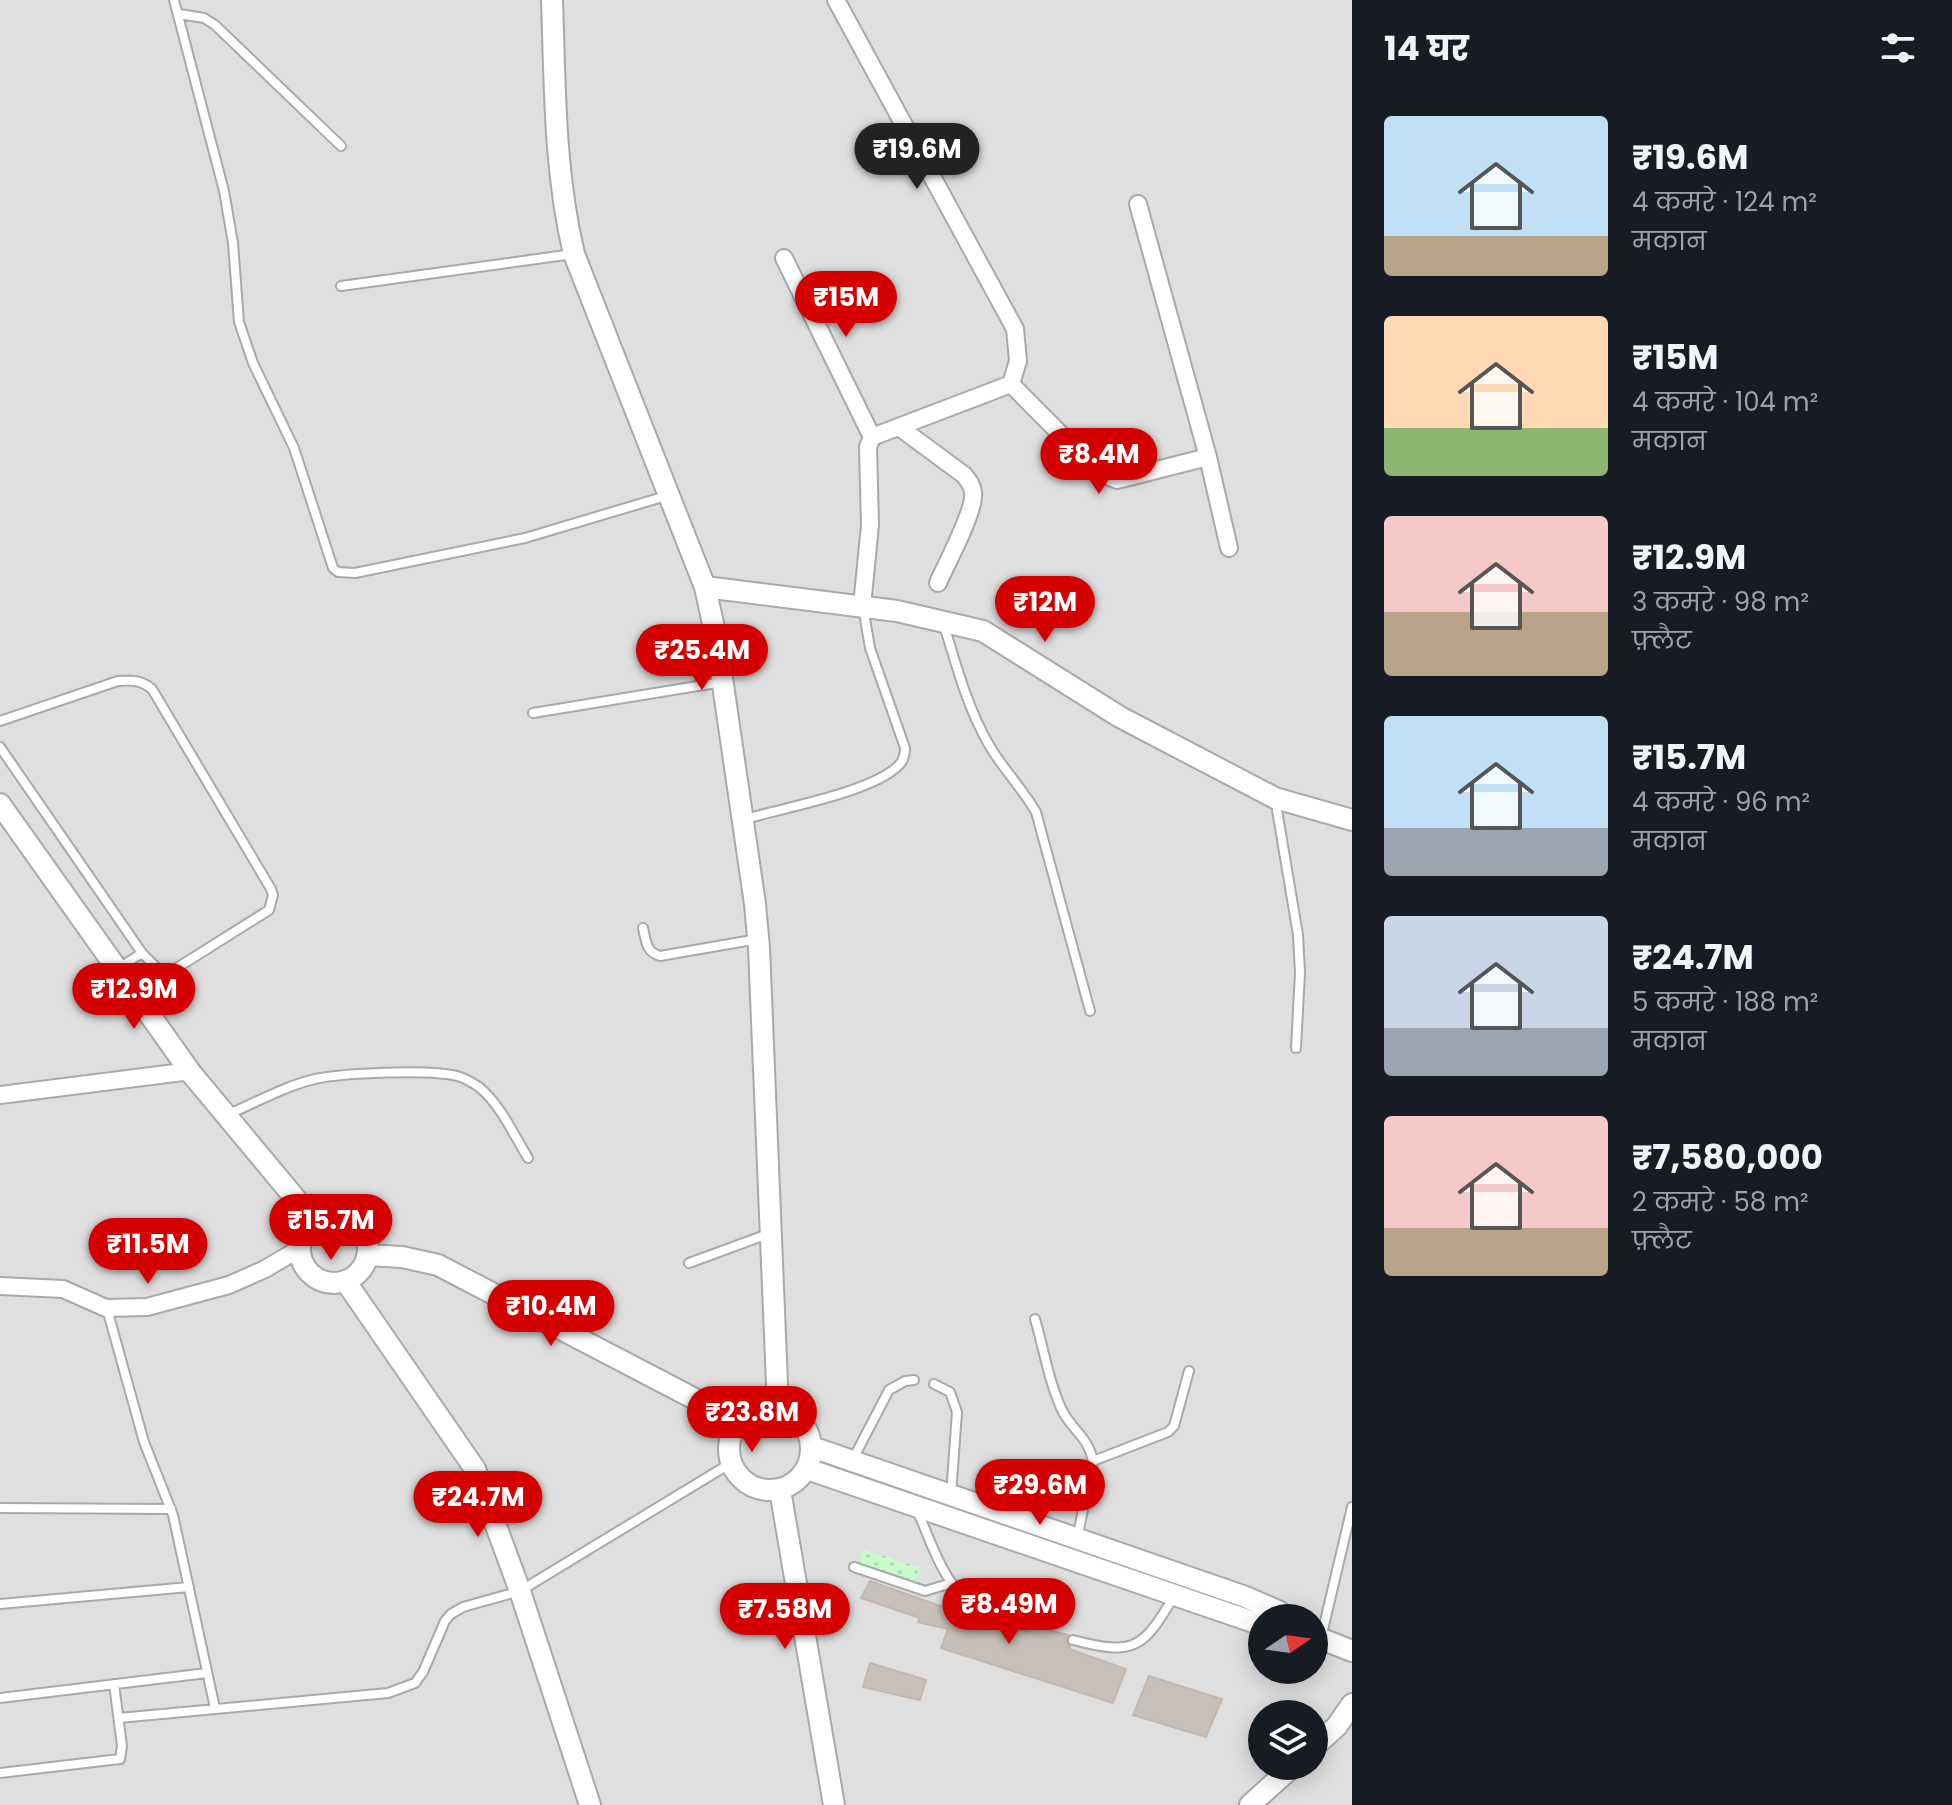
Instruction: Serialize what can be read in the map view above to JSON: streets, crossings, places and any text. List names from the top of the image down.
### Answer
{
  "north": "right",
  "page": {
    "heading": "14 घर",
    "list": [
      {
        "name": "₹19.6M",
        "note": "4 कमरे · 124 m² · मकान"
      },
      {
        "name": "₹15M",
        "note": "4 कमरे · 104 m² · मकान"
      },
      {
        "name": "₹12.9M",
        "note": "3 कमरे · 98 m² · फ़्लैट"
      },
      {
        "name": "₹15.7M",
        "note": "4 कमरे · 96 m² · मकान"
      },
      {
        "name": "₹24.7M",
        "note": "5 कमरे · 188 m² · मकान"
      },
      {
        "name": "₹7,580,000",
        "note": "2 कमरे · 58 m² · फ़्लैट"
      }
    ],
    "price": [
      "₹19.6M",
      "₹15M",
      "₹8.4M",
      "₹12M",
      "₹25.4M",
      "₹12.9M",
      "₹15.7M",
      "₹11.5M",
      "₹10.4M",
      "₹23.8M",
      "₹29.6M",
      "₹24.7M",
      "₹8.49M",
      "₹7.58M"
    ]
  }
}
